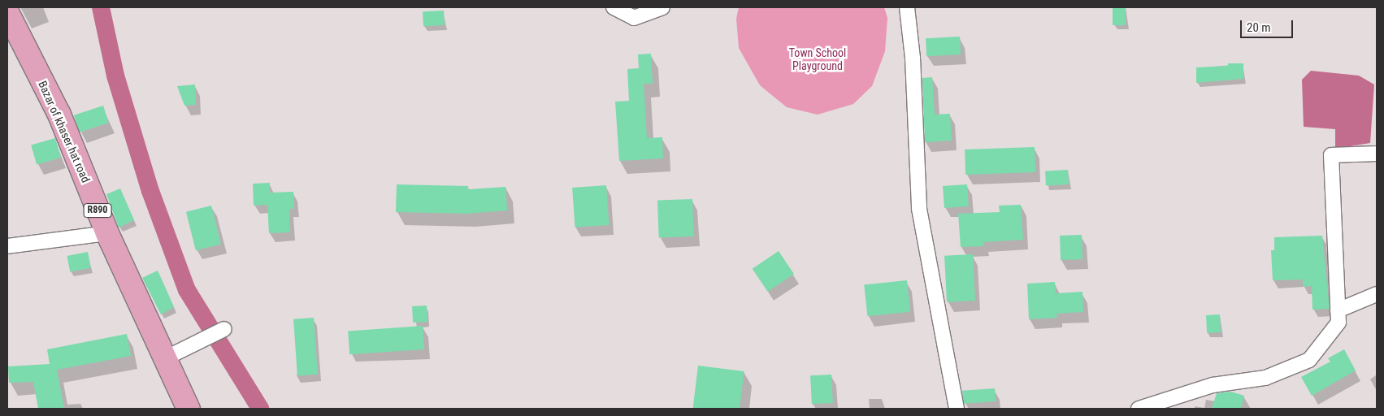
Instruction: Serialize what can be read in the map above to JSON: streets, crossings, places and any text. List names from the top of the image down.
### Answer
{
  "streets": {
    "main road": ["Bazar of khaser hat road", "R890"]
  },
  "parks": ["Town School Playground"],
  "scale_bar": "20 m"
}
